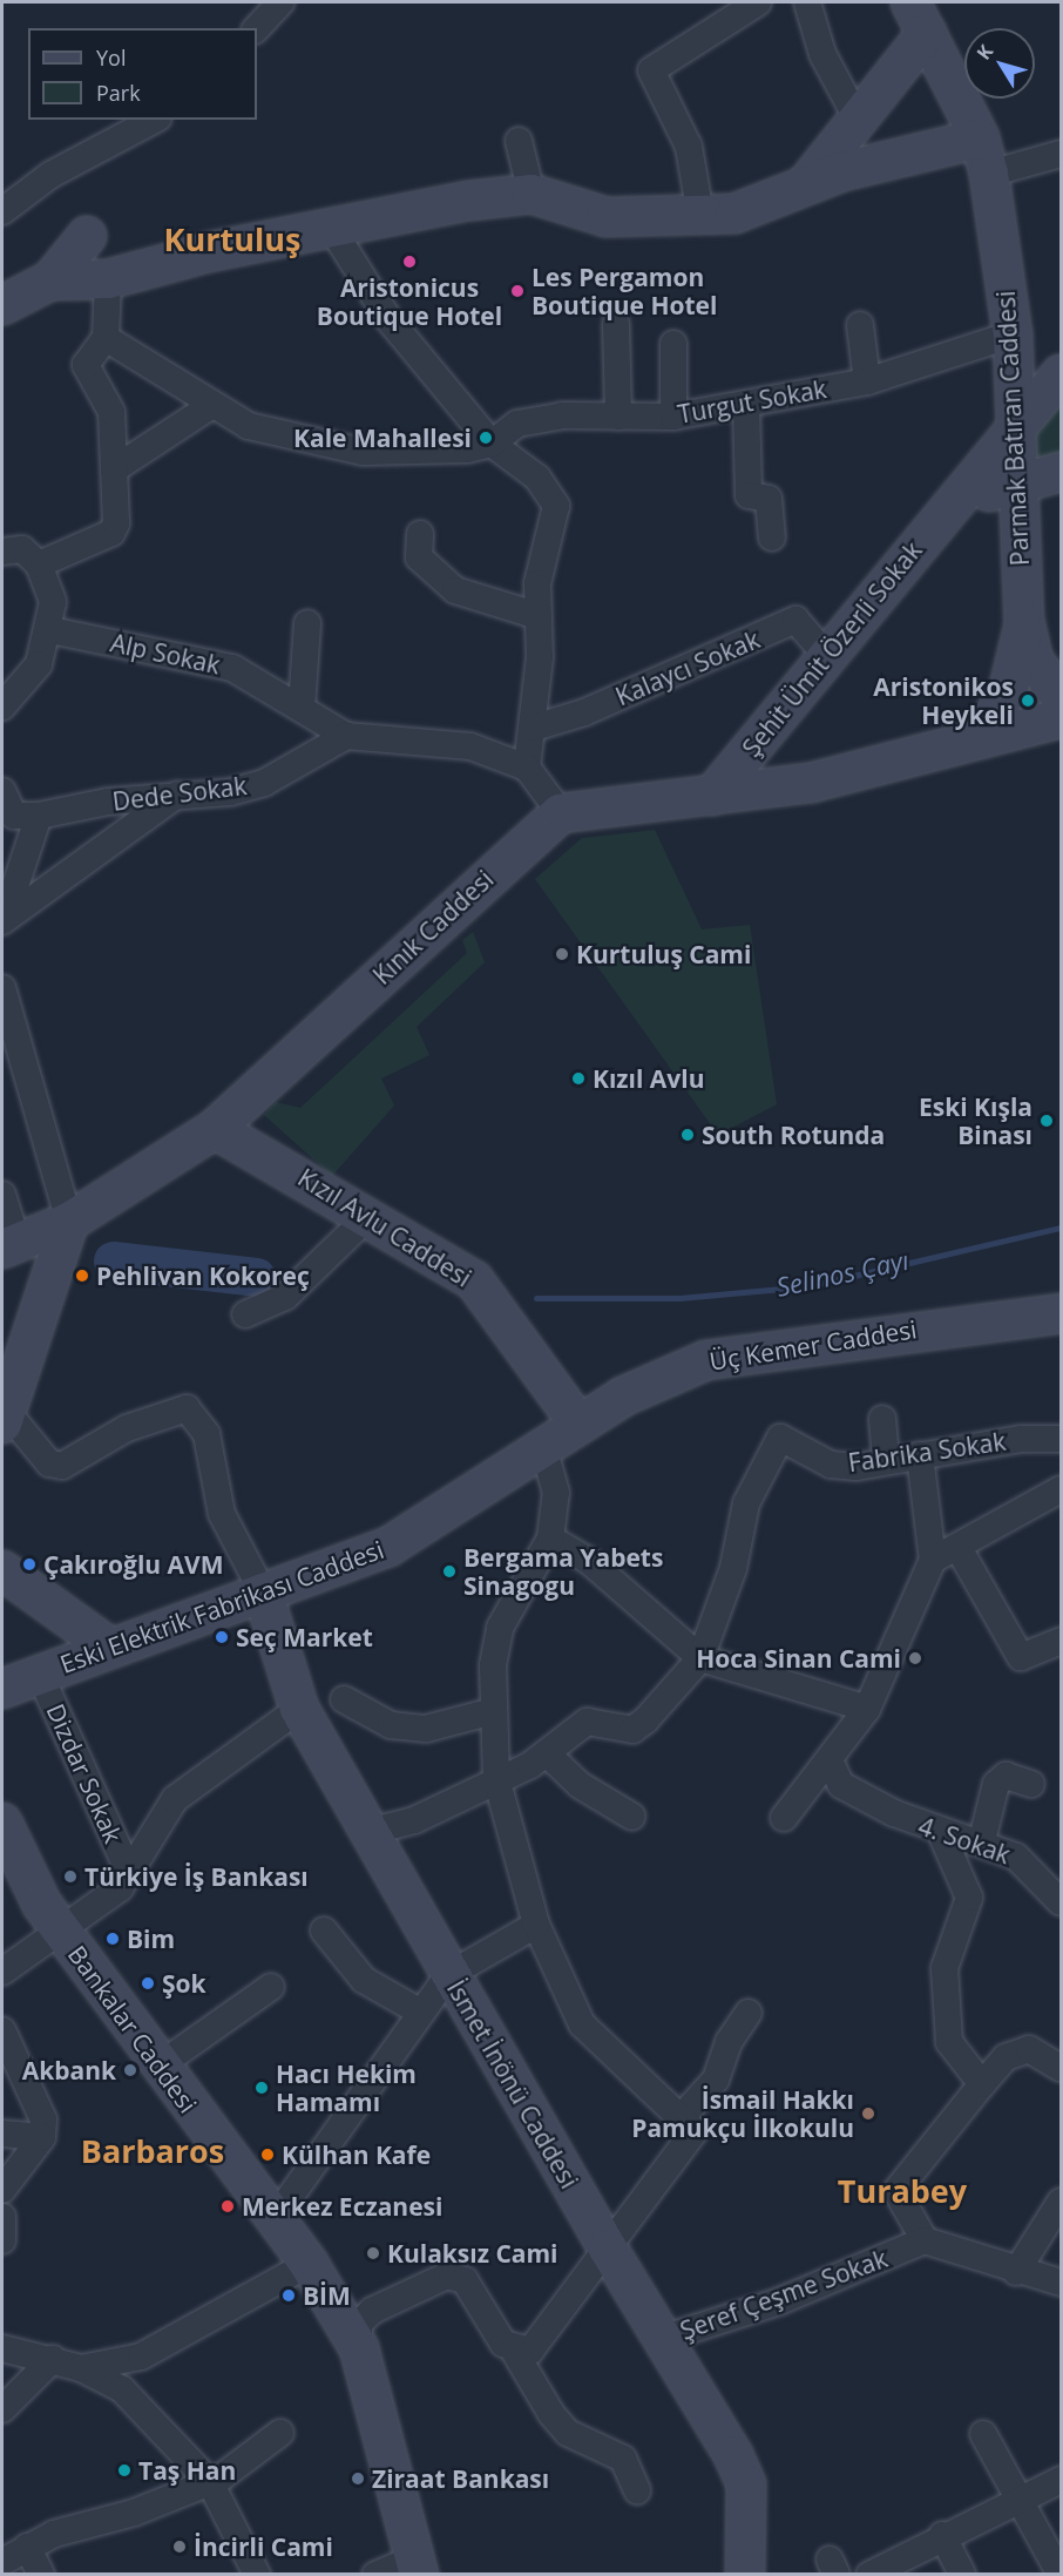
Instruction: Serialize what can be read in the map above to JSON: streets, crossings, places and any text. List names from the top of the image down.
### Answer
{
  "streets": {
    "main road": [
      "Parmak Batıran Caddesi",
      "Şehit Ümit Özerli Sokak",
      "Kınık Caddesi",
      "Kızıl Avlu Caddesi",
      "Üç Kemer Caddesi",
      "Eski Elektrik Fabrikası Caddesi",
      "Bankalar Caddesi",
      "İsmet İnönü Caddesi"
    ],
    "street": [
      "Turgut Sokak",
      "Alp Sokak",
      "Kalaycı Sokak",
      "Dede Sokak",
      "Fabrika Sokak",
      "Dizdar Sokak",
      "4. Sokak",
      "Şeref Çeşme Sokak"
    ]
  },
  "crossings": [
    ["Turgut Sokak", "Parmak Batıran Caddesi"],
    ["Parmak Batıran Caddesi", "Şehit Ümit Özerli Sokak"],
    ["Şehit Ümit Özerli Sokak", "Kalaycı Sokak"],
    ["Alp Sokak", "Dede Sokak"],
    ["Kınık Caddesi", "Kızıl Avlu Caddesi"],
    ["Kızıl Avlu Caddesi", "Üç Kemer Caddesi"],
    ["Kızıl Avlu Caddesi", "Eski Elektrik Fabrikası Caddesi"],
    ["Üç Kemer Caddesi", "Eski Elektrik Fabrikası Caddesi"],
    ["Eski Elektrik Fabrikası Caddesi", "Dizdar Sokak"],
    ["Eski Elektrik Fabrikası Caddesi", "İsmet İnönü Caddesi"],
    ["İsmet İnönü Caddesi", "Şeref Çeşme Sokak"]
  ],
  "districts": ["Kurtuluş", "Barbaros", "Turabey"],
  "water": ["Selinos Çayı"],
  "places": [
    "Aristonicus Boutique Hotel",
    "Les Pergamon Boutique Hotel",
    "Kale Mahallesi",
    "Aristonikos Heykeli",
    "Kurtuluş Cami",
    "Kızıl Avlu",
    "Eski Kışla Binası",
    "South Rotunda",
    "Pehlivan Kokoreç",
    "Çakıroğlu AVM",
    "Bergama Yabets Sinagogu",
    "Seç Market",
    "Hoca Sinan Cami",
    "Türkiye İş Bankası",
    "Bim",
    "Şok",
    "Akbank",
    "Hacı Hekim Hamamı",
    "İsmail Hakkı Pamukçu İlkokulu",
    "Külhan Kafe",
    "Merkez Eczanesi",
    "Kulaksız Cami",
    "BİM",
    "Taş Han",
    "Ziraat Bankası",
    "İncirli Cami"
  ],
  "legend": ["Yol", "Park"],
  "north": "top left"
}
